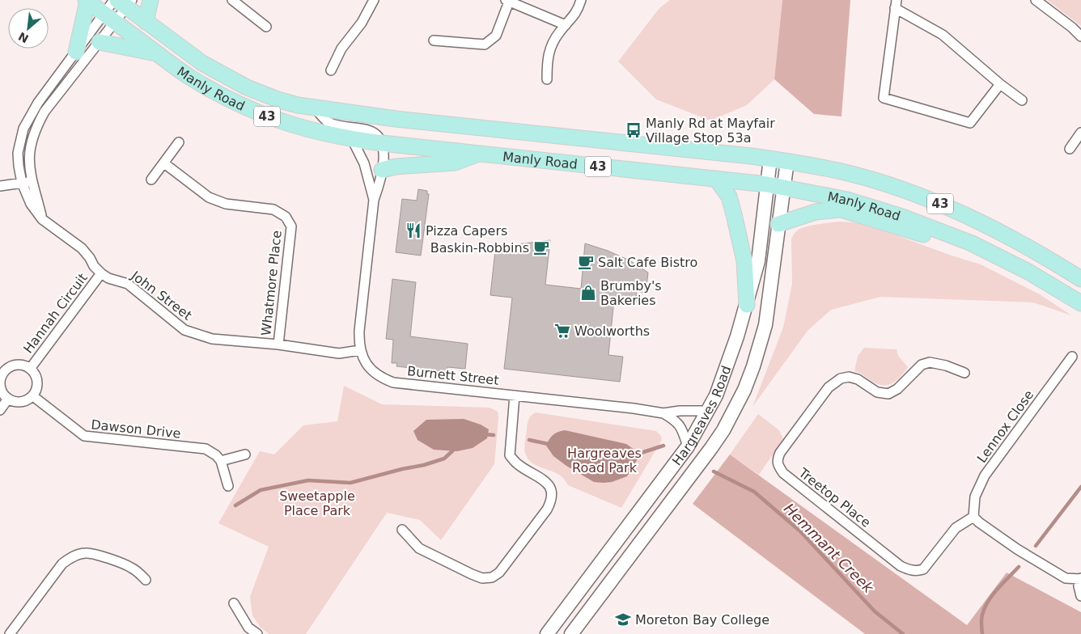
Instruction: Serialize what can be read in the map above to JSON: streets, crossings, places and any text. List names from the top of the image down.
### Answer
{
  "streets": {
    "main road": ["Manly Road", "43", "Hargreaves Road"],
    "street": [
      "Whatmore Place",
      "John Street",
      "Hannah Circuit",
      "Burnett Street",
      "Lennox Close",
      "Dawson Drive",
      "Treetop Place"
    ]
  },
  "crossings": [
    ["Manly Road", "John Street"],
    ["Manly Road", "Burnett Street"],
    ["Manly Road", "Hargreaves Road"],
    ["Whatmore Place", "John Street"],
    ["John Street", "Hannah Circuit"],
    ["John Street", "Burnett Street"],
    ["Hannah Circuit", "Dawson Drive"],
    ["Burnett Street", "Hargreaves Road"],
    ["Lennox Close", "Treetop Place"]
  ],
  "water": ["Hemmant Creek"],
  "parks": ["Hargreaves Road Park", "Sweetapple Place Park"],
  "places": {
    "bus stop": ["Manly Rd at Mayfair Village Stop 53a"],
    "restaurant": ["Pizza Capers"],
    "cafe": ["Baskin-Robbins", "Salt Cafe Bistro"],
    "shop": ["Brumby's Bakeries"],
    "supermarket": ["Woolworths"],
    "school or university": ["Moreton Bay College"]
  },
  "north": "bottom left"
}
